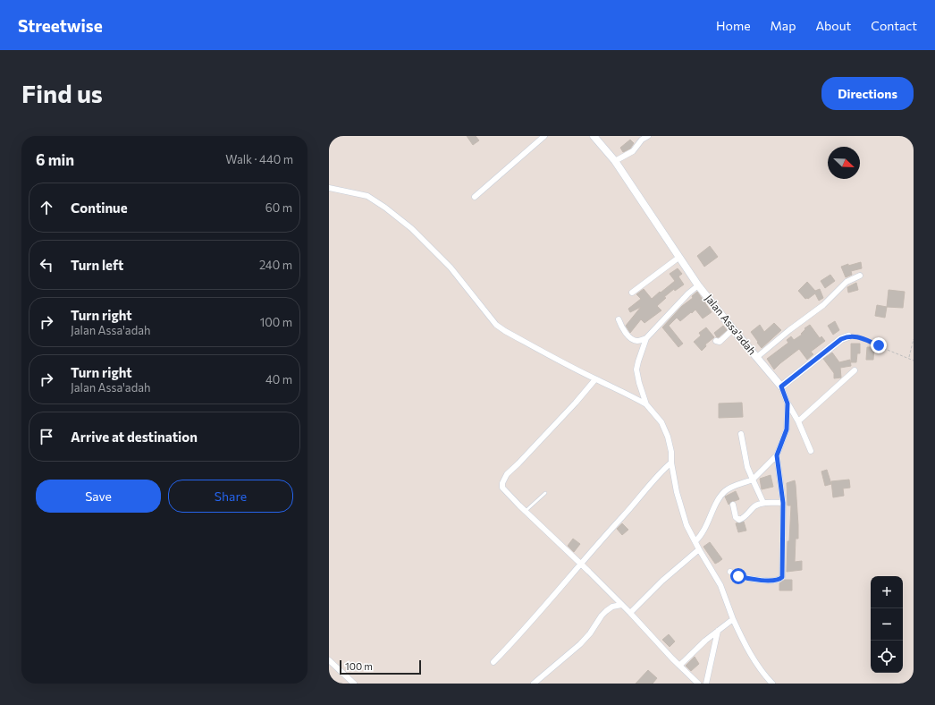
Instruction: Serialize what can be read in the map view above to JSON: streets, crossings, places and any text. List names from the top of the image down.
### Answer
{
  "streets": {
    "street": ["Jalan Assa'adah"]
  },
  "scale_bar": "100 m",
  "north": "bottom right",
  "page": {
    "header": "Streetwise",
    "nav": [
      "Home",
      "Map",
      "About",
      "Contact"
    ],
    "buttons": [
      "Directions",
      ["Save", "Share"]
    ],
    "title": "Find us",
    "heading": ["6 min", "Walk · 440 m"],
    "list": [
      ["Continue", "60 m"],
      ["Turn left", "240 m"],
      ["Turn right", "Jalan Assa'adah", "100 m"],
      ["Turn right", "Jalan Assa'adah", "40 m"],
      "Arrive at destination"
    ],
    "map_buttons": ["+", "−"],
    "scale": "100 m"
  }
}
